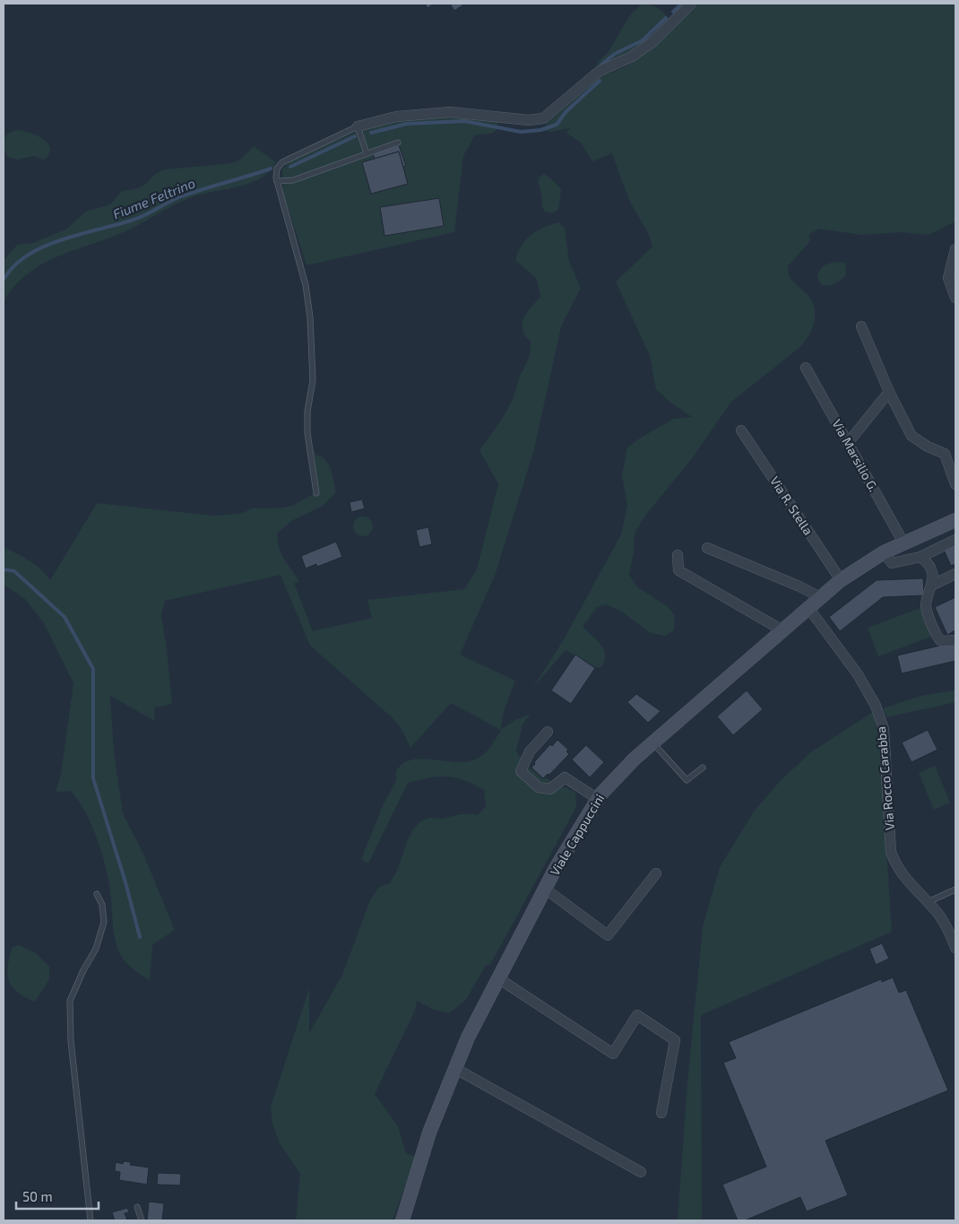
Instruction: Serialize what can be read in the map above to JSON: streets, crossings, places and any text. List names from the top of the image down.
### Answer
{
  "streets": {
    "street": [
      "Via Marsilio G.",
      "Via R. Stella",
      "Via Rocco Carabba",
      "Viale Cappuccini"
    ]
  },
  "crossings": [
    ["Via Marsilio G.", "Viale Cappuccini"],
    ["Via R. Stella", "Viale Cappuccini"],
    ["Via Rocco Carabba", "Viale Cappuccini"]
  ],
  "water": ["Fiume Feltrino"],
  "scale_bar": "50 m"
}
